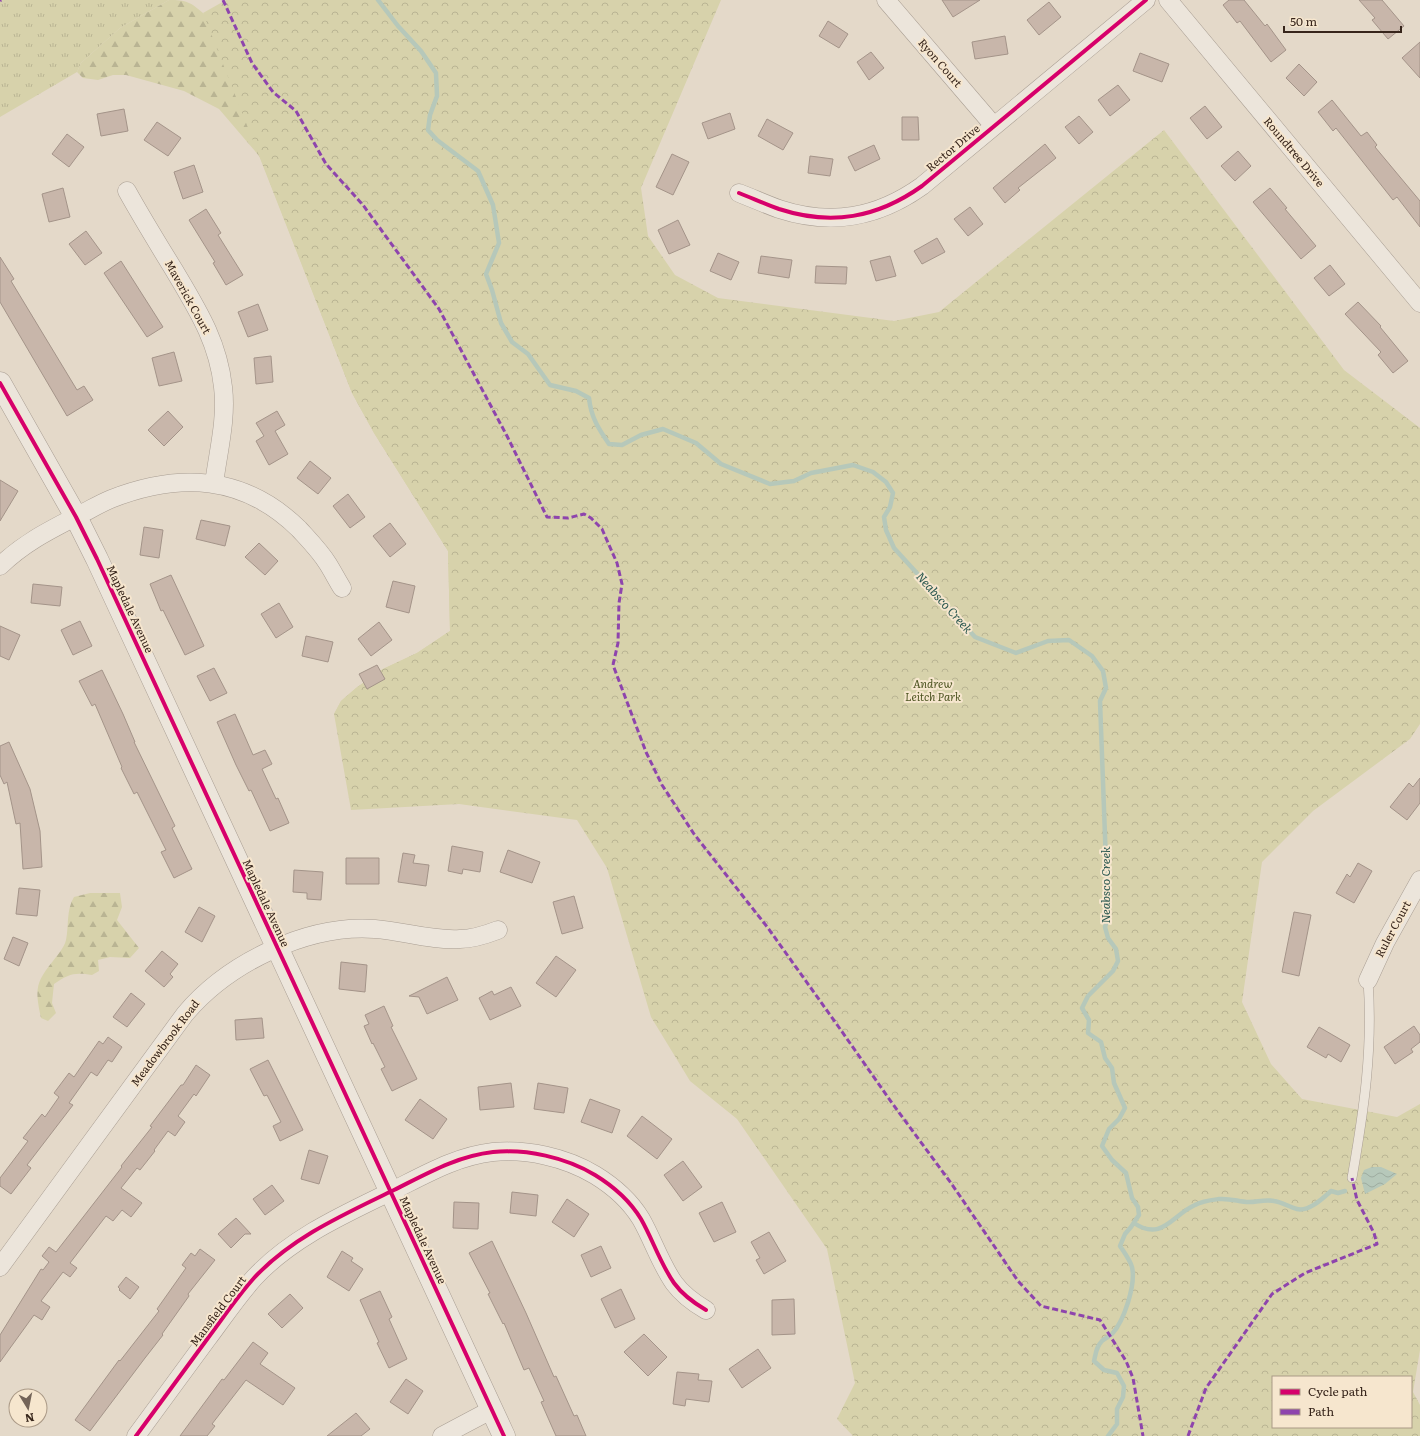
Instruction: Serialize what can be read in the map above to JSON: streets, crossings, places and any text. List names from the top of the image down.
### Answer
{
  "streets": {
    "street": [
      "Ryon Court",
      "Rector Drive",
      "Roundtree Drive",
      "Maverick Court",
      "Mapledale Avenue",
      "Ruler Court",
      "Meadowbrook Road",
      "Mansfield Court"
    ]
  },
  "crossings": [
    ["Ryon Court", "Rector Drive"],
    ["Mapledale Avenue", "Meadowbrook Road"],
    ["Mapledale Avenue", "Mansfield Court"]
  ],
  "water": ["Neabsco Creek"],
  "parks": ["Andrew Leitch Park"],
  "legend": ["Cycle path", "Path"],
  "scale_bar": "50 m",
  "north": "bottom"
}
